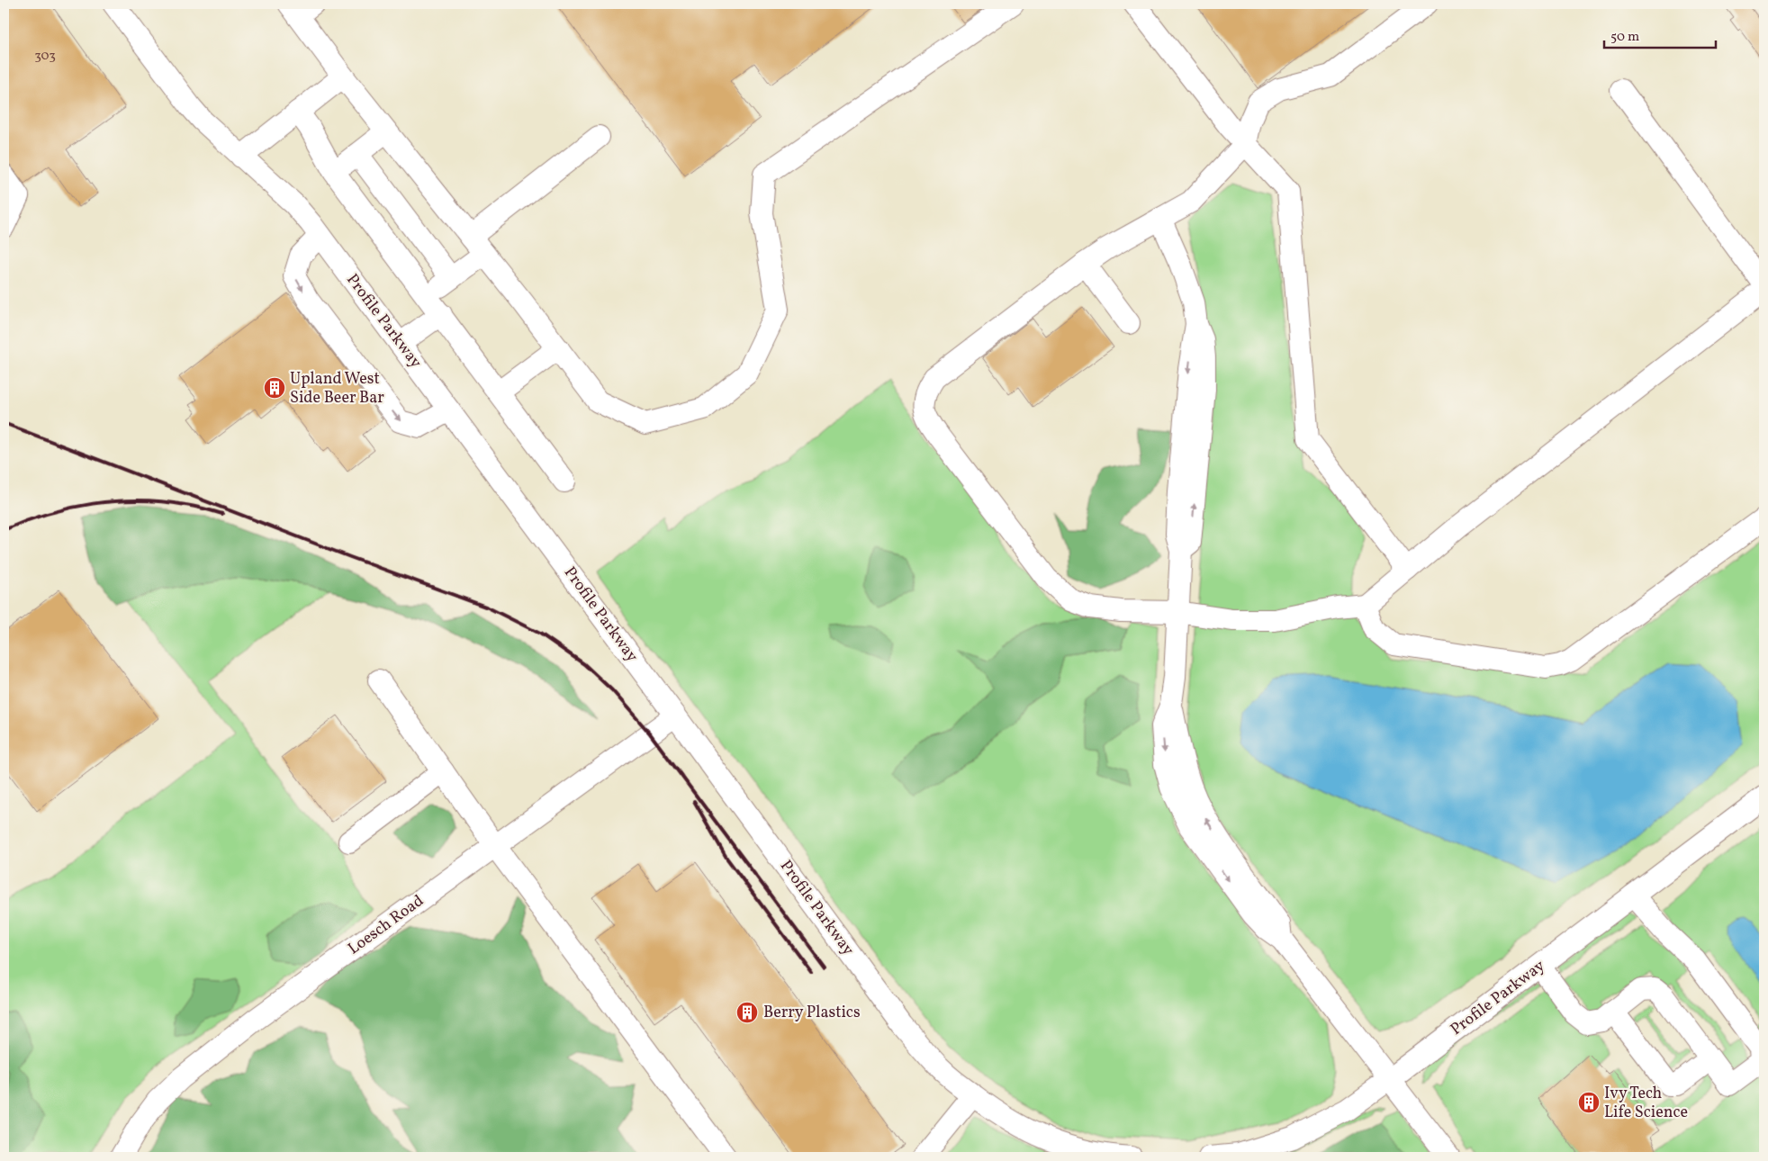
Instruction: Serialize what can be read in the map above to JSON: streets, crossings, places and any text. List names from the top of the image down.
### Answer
{
  "streets": {
    "street": ["Profile Parkway", "Loesch Road"]
  },
  "crossings": [
    ["Profile Parkway", "Loesch Road"]
  ],
  "places": {
    "building": ["Upland West Side Beer Bar", "Berry Plastics", "Ivy Tech Life Science"]
  },
  "house_numbers": ["303"],
  "scale_bar": "50 m"
}
